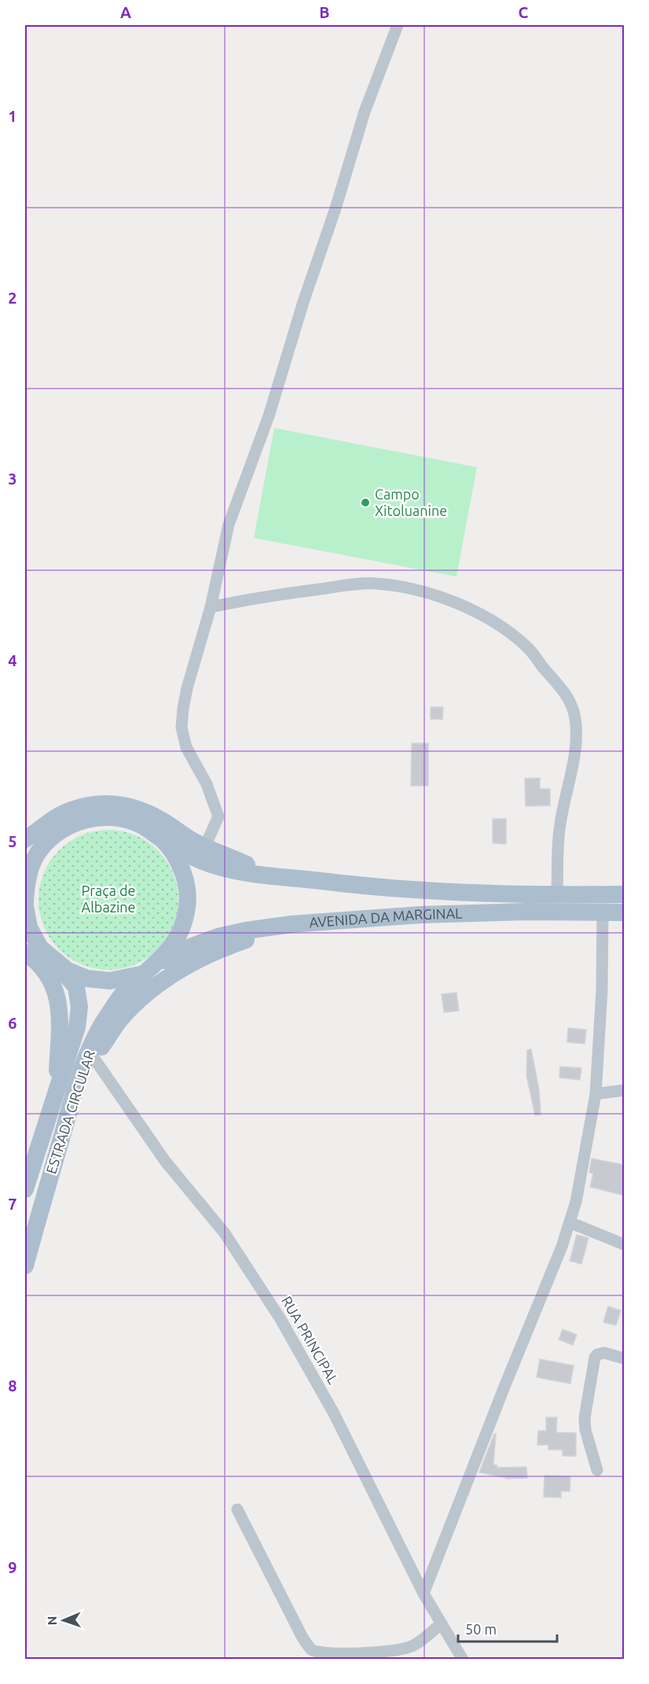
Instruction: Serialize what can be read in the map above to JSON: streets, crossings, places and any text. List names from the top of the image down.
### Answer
{
  "streets": {
    "main road": ["AVENIDA DA MARGINAL", "ESTRADA CIRCULAR"],
    "street": ["RUA PRINCIPAL"]
  },
  "crossings": [
    ["AVENIDA DA MARGINAL", "ESTRADA CIRCULAR"]
  ],
  "parks": ["Praça de Albazine"],
  "places": ["Campo Xitoluanine"],
  "scale_bar": "50 m",
  "north": "left",
  "grid": {
    "columns": ["A", "B", "C"],
    "rows": [
      "1",
      "2",
      "3",
      "4",
      "5",
      "6",
      "7",
      "8",
      "9"
    ]
  }
}
